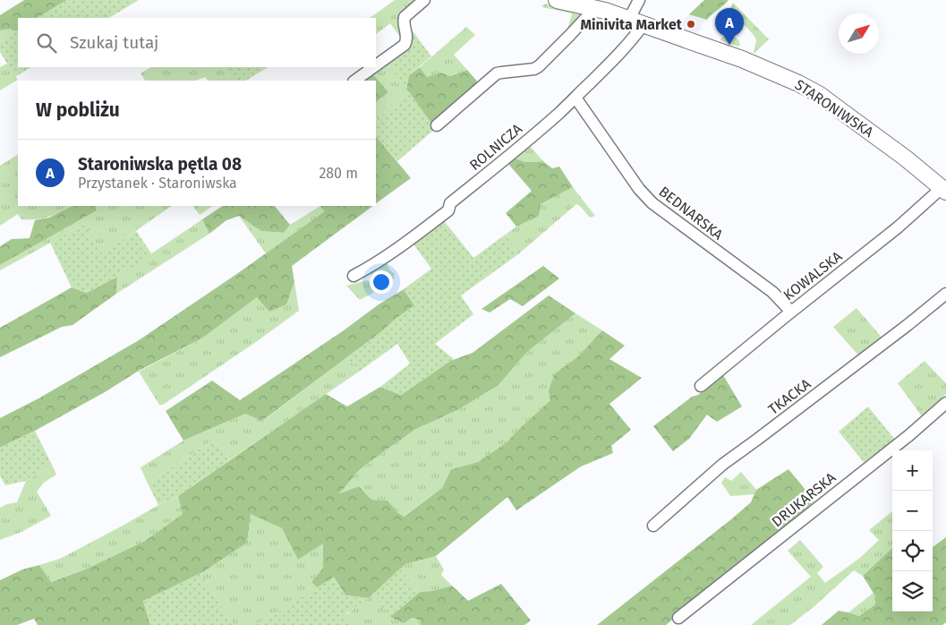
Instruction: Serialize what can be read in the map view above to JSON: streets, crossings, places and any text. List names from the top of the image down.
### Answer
{
  "streets": {
    "street": [
      "STARONIWSKA",
      "ROLNICZA",
      "BEDNARSKA",
      "KOWALSKA",
      "TKACKA",
      "DRUKARSKA"
    ]
  },
  "crossings": [
    ["STARONIWSKA", "ROLNICZA"],
    ["STARONIWSKA", "KOWALSKA"],
    ["ROLNICZA", "BEDNARSKA"],
    ["BEDNARSKA", "KOWALSKA"]
  ],
  "places": ["Minivita Market"],
  "north": "top right",
  "page": {
    "pins": "A",
    "search": "Szukaj tutaj",
    "heading": "W pobliżu",
    "list": [
      {
        "mark": "A",
        "name": "Staroniwska pętla 08",
        "note": "Przystanek · Staroniwska",
        "value": "280 m"
      }
    ],
    "map_buttons": ["+", "−"]
  }
}
